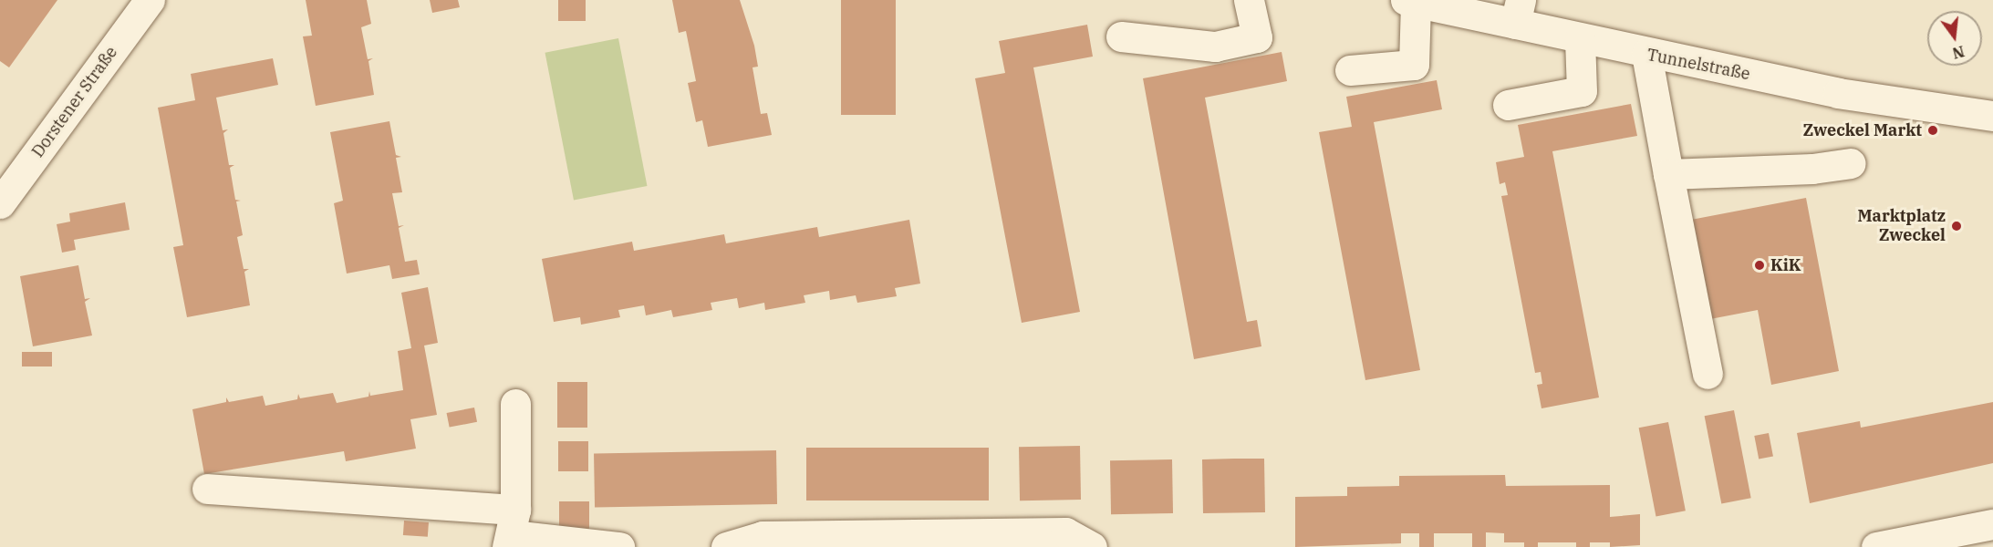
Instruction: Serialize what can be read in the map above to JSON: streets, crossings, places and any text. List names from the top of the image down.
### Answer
{
  "streets": {
    "street": ["Tunnelstraße", "Dorstener Straße"]
  },
  "places": ["Zweckel Markt", "Marktplatz Zweckel", "KiK"],
  "north": "bottom"
}
